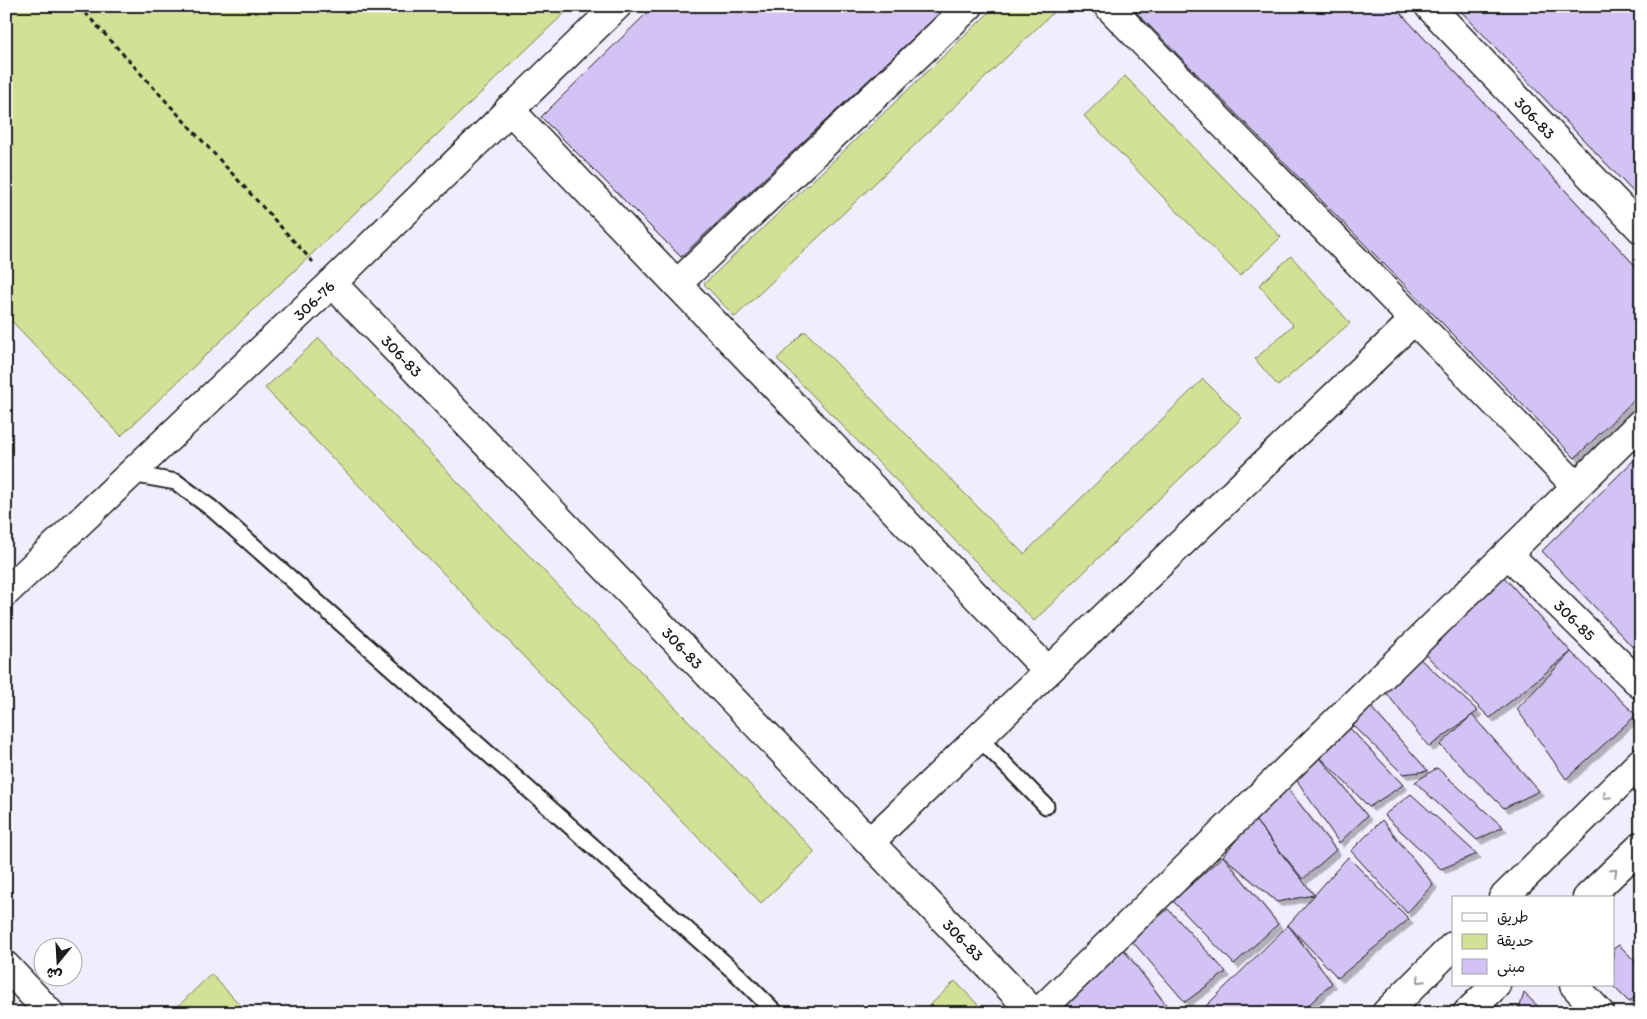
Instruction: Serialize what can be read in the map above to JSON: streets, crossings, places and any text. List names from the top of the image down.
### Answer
{
  "streets": {
    "street": ["306-83", "306-76", "306-85"]
  },
  "crossings": [
    ["306-83", "306-76"]
  ],
  "legend": ["طريق", "حديقة", "مبنى"],
  "north": "bottom"
}
